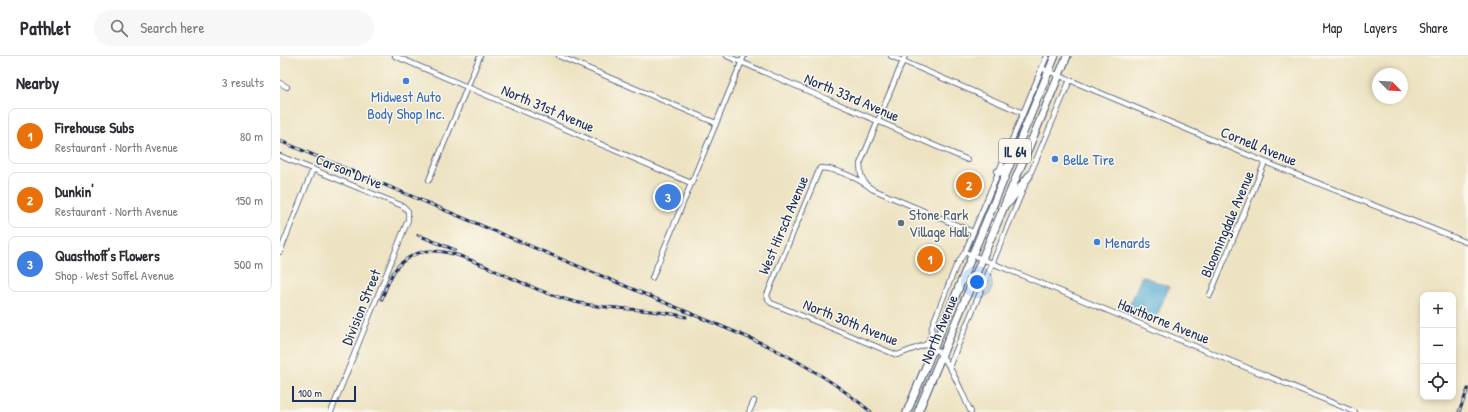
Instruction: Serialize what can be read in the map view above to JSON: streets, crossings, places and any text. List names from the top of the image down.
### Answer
{
  "streets": {
    "main road": ["IL 64", "North Avenue"],
    "street": [
      "North 33rd Avenue",
      "North 31st Avenue",
      "Cornell Avenue",
      "Carson Drive",
      "Bloomingdale Avenue",
      "West Hirsch Avenue",
      "Division Street",
      "Hawthorne Avenue",
      "North 30th Avenue"
    ]
  },
  "crossings": [
    ["Cornell Avenue", "Bloomingdale Avenue"],
    ["Cornell Avenue", "North Avenue"],
    ["Carson Drive", "Division Street"],
    ["West Hirsch Avenue", "North 30th Avenue"],
    ["Hawthorne Avenue", "North Avenue"],
    ["North 30th Avenue", "North Avenue"]
  ],
  "places": [
    "Midwest Auto Body Shop Inc.",
    "Belle Tire",
    "Stone Park Village Hall",
    "Menards"
  ],
  "scale_bar": "100 m",
  "north": "bottom right",
  "page": {
    "header": "Pathlet",
    "search": "Search here",
    "nav": ["Map", "Layers", "Share"],
    "heading": ["Nearby", "3 results"],
    "list": [
      {
        "mark": "1",
        "name": "Firehouse Subs",
        "note": "Restaurant · North Avenue",
        "value": "80 m"
      },
      {
        "mark": "2",
        "name": "Dunkin'",
        "note": "Restaurant · North Avenue",
        "value": "150 m"
      },
      {
        "mark": "3",
        "name": "Quasthoff's Flowers",
        "note": "Shop · West Soffel Avenue",
        "value": "500 m"
      }
    ],
    "pins": ["2", "3", "1"],
    "map_buttons": ["+", "−"],
    "scale": "100 m"
  }
}
